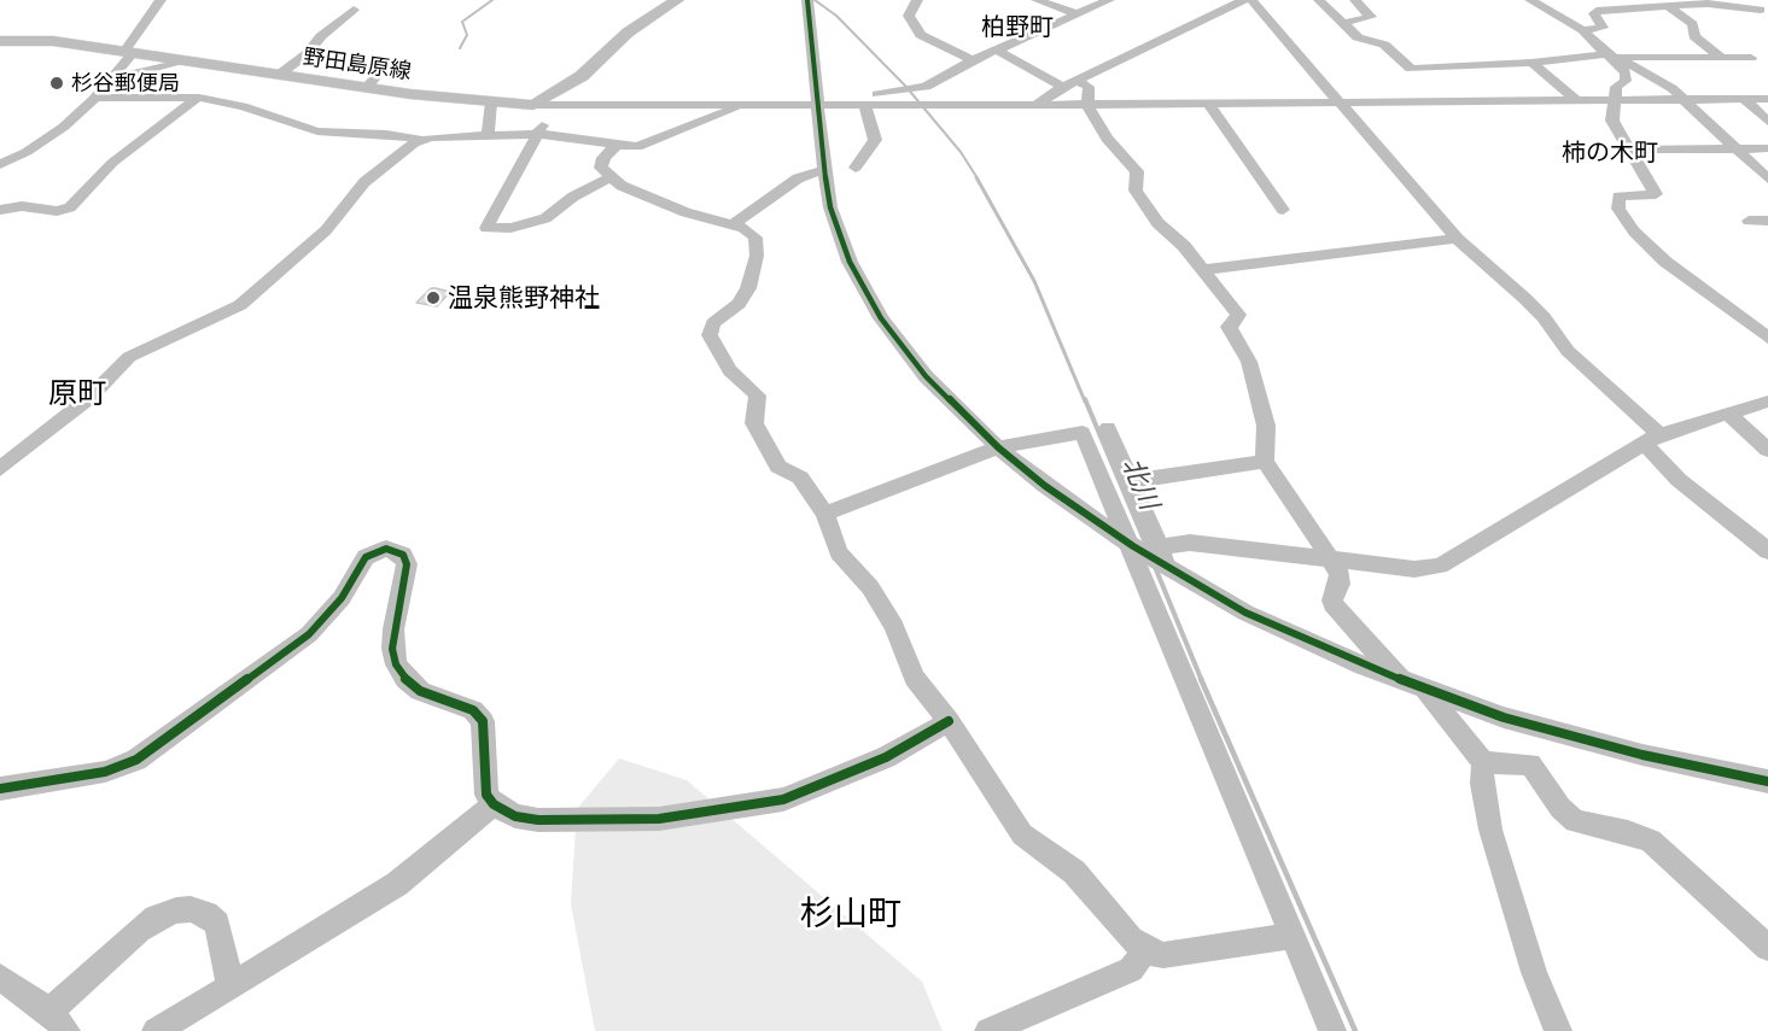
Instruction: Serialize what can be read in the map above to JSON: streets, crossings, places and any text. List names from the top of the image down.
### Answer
{
  "streets": {
    "main road": ["野田島原線"]
  },
  "districts": [
    "柏野町",
    "柿の木町",
    "原町",
    "杉山町"
  ],
  "water": ["北川"],
  "places": ["杉谷郵便局", "温泉熊野神社"]
}
